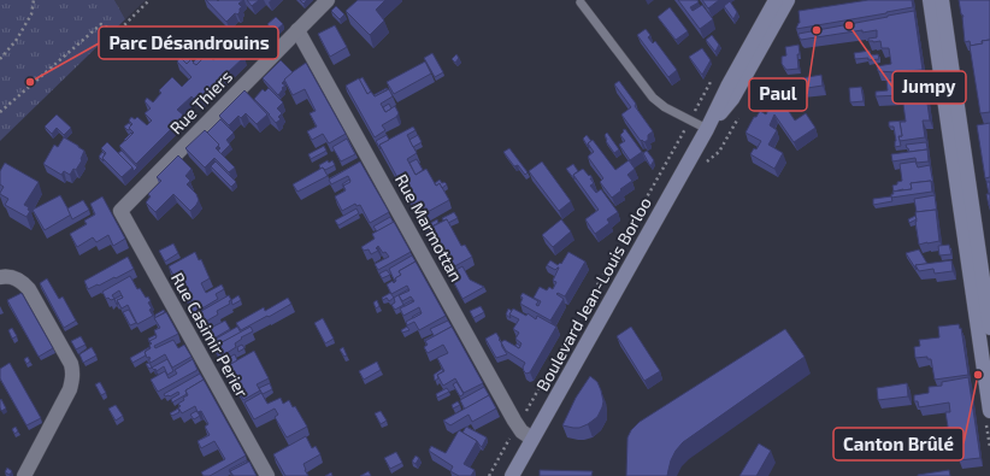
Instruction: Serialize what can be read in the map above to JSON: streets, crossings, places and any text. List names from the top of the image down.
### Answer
{
  "streets": {
    "main road": ["Boulevard Jean-Louis Borloo"],
    "street": ["Rue Thiers", "Rue Marmottan", "Rue Casimir Perier"]
  },
  "crossings": [
    ["Rue Thiers", "Rue Marmottan"],
    ["Rue Thiers", "Rue Casimir Perier"],
    ["Rue Marmottan", "Boulevard Jean-Louis Borloo"]
  ],
  "places": [
    "Jumpy",
    "Paul",
    "Parc Désandrouins",
    "Canton Brûlé"
  ]
}
